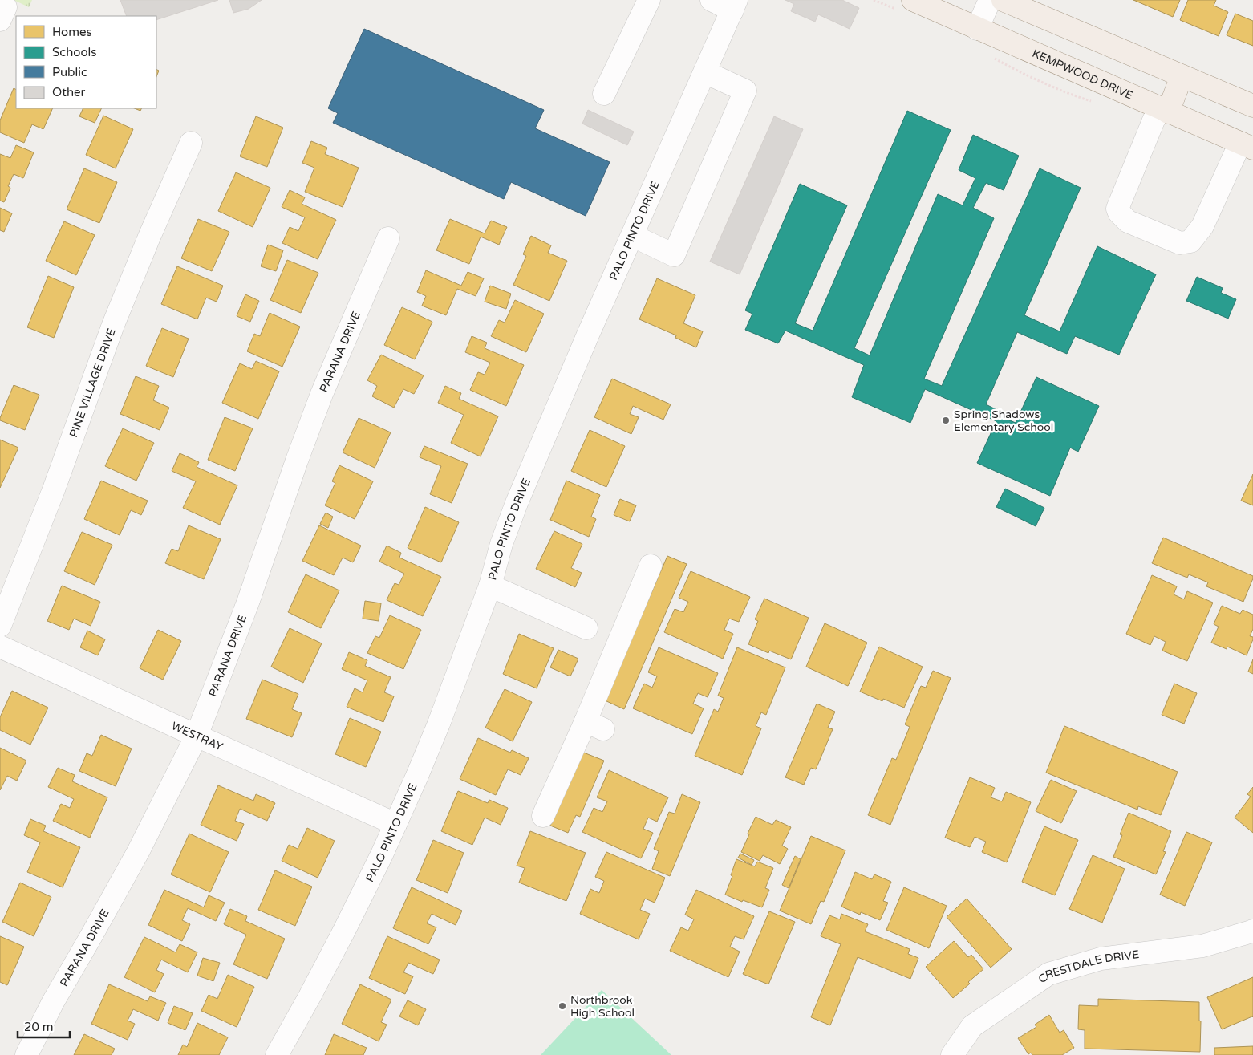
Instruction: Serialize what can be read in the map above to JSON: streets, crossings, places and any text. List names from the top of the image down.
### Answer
{
  "streets": {
    "main road": ["KEMPWOOD DRIVE"],
    "street": [
      "PALO PINTO DRIVE",
      "PARANA DRIVE",
      "PINE VILLAGE DRIVE",
      "WESTRAY",
      "CRESTDALE DRIVE"
    ]
  },
  "crossings": [
    ["PALO PINTO DRIVE", "WESTRAY"],
    ["PARANA DRIVE", "WESTRAY"]
  ],
  "places": ["Spring Shadows Elementary School", "Northbrook High School"],
  "legend": [
    "Homes",
    "Schools",
    "Public",
    "Other"
  ],
  "scale_bar": "20 m"
}
